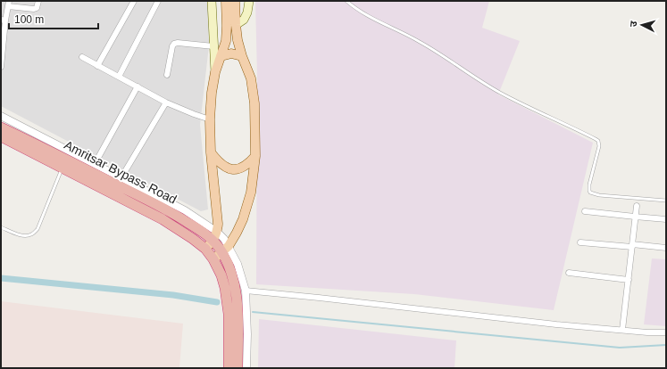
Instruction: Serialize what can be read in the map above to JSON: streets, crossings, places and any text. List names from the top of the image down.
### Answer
{
  "streets": {
    "highway": ["Amritsar Bypass Road"]
  },
  "scale_bar": "100 m",
  "north": "left"
}
